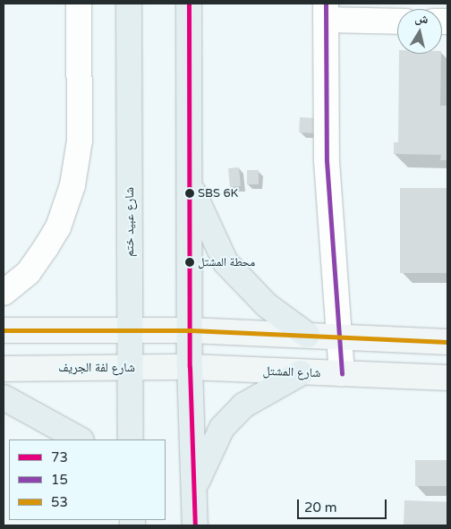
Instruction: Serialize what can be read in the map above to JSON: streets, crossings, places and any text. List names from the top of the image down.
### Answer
{
  "streets": {
    "main road": ["شارع عبيد ختم", "شارع لفة الجريف", "شارع المشتل"]
  },
  "crossings": [
    ["شارع عبيد ختم", "شارع لفة الجريف"],
    ["شارع لفة الجريف", "شارع المشتل"]
  ],
  "places": ["SBS 6K", "محطة المشتل"],
  "lines": ["transit line 73", "transit line 15", "transit line 53"],
  "legend": ["73", "15", "53"],
  "scale_bar": "20 m",
  "north": "top"
}
